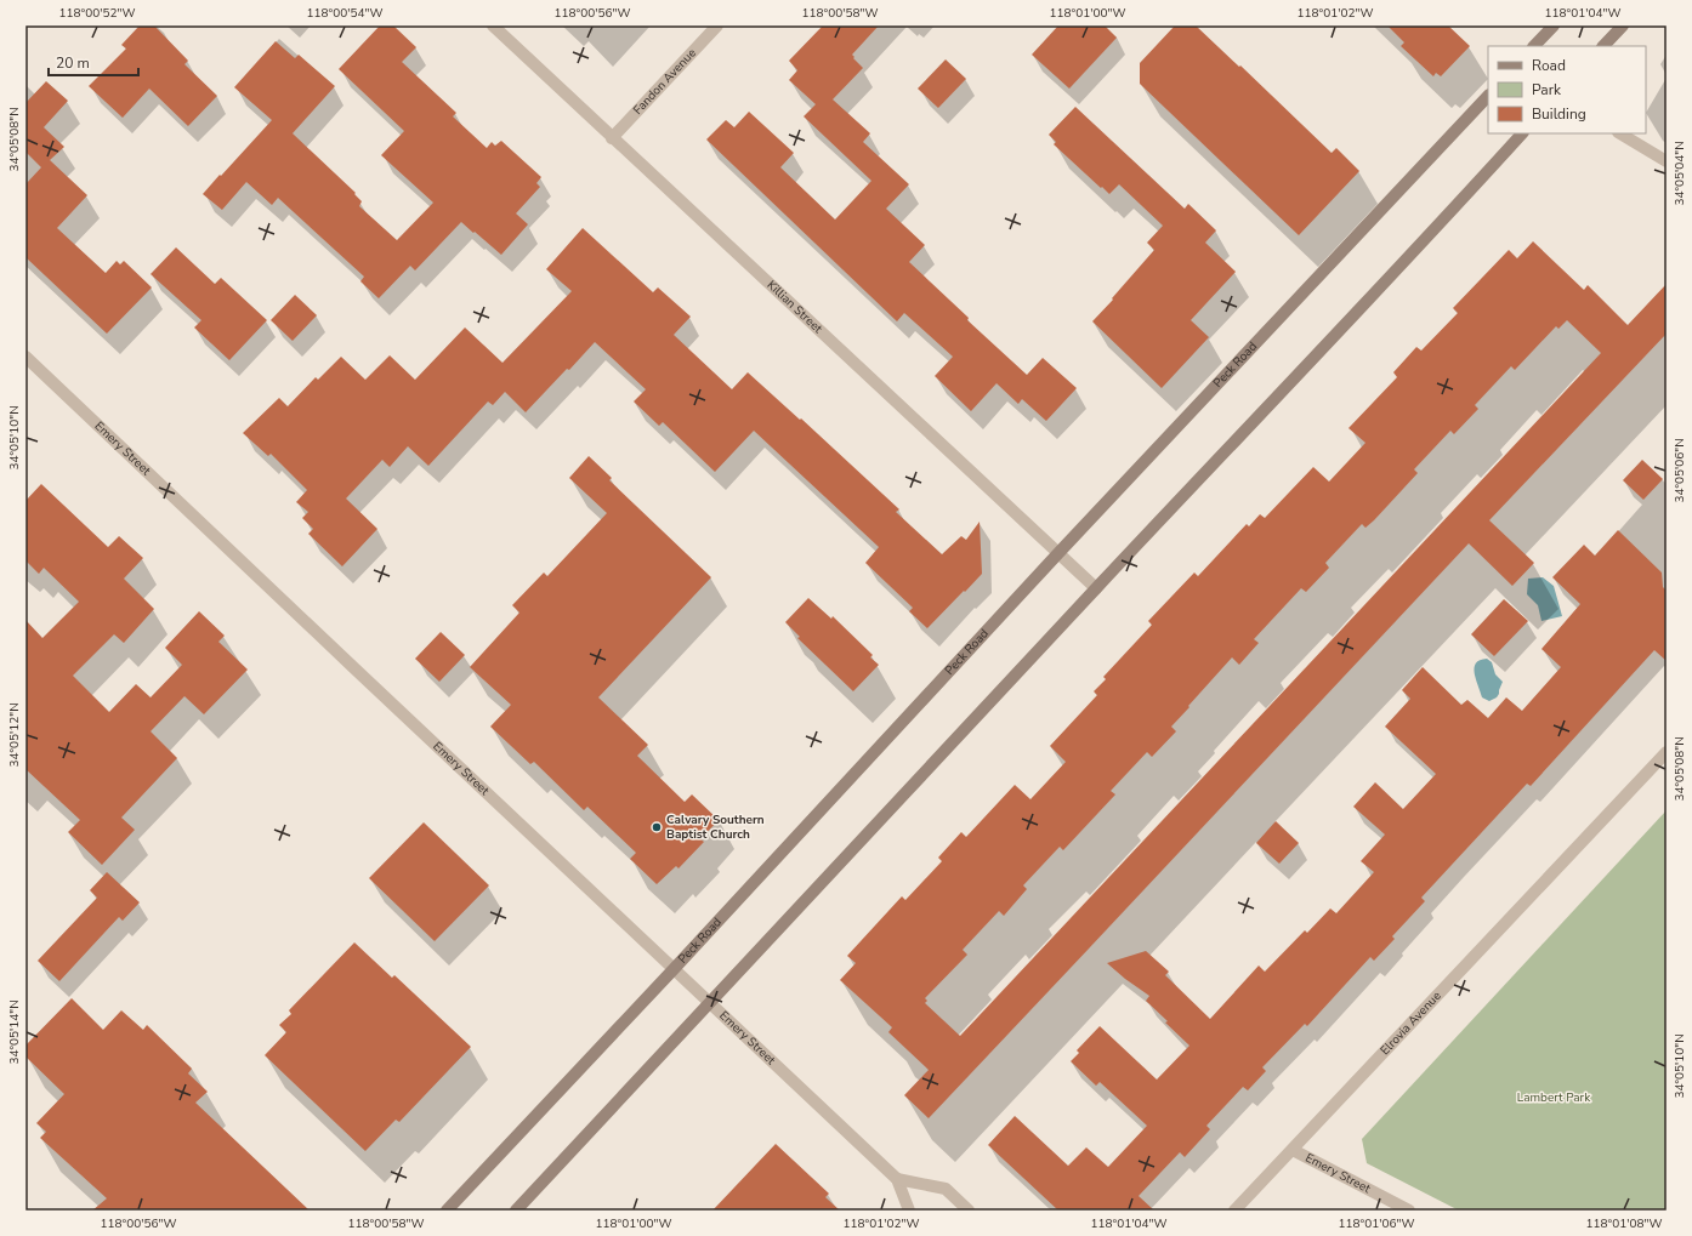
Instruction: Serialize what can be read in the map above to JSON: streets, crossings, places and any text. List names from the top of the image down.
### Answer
{
  "streets": {
    "main road": ["Peck Road"],
    "street": [
      "Fandon Avenue",
      "Killian Street",
      "Emery Street",
      "Elrovia Avenue"
    ]
  },
  "crossings": [
    ["Fandon Avenue", "Killian Street"],
    ["Killian Street", "Peck Road"],
    ["Peck Road", "Emery Street"],
    ["Emery Street", "Elrovia Avenue"]
  ],
  "parks": ["Lambert Park"],
  "places": ["Calvary Southern Baptist Church"],
  "legend": ["Road", "Park", "Building"],
  "scale_bar": "20 m",
  "coordinates": [
    "118°00'52\"W",
    "118°00'54\"W",
    "118°00'56\"W",
    "118°00'58\"W",
    "118°01'00\"W",
    "118°01'02\"W",
    "118°01'04\"W",
    "34°05'08\"N",
    "34°05'04\"N",
    "34°05'10\"N",
    "34°05'06\"N",
    "34°05'12\"N",
    "34°05'14\"N",
    "118°01'06\"W",
    "118°01'08\"W"
  ]
}
